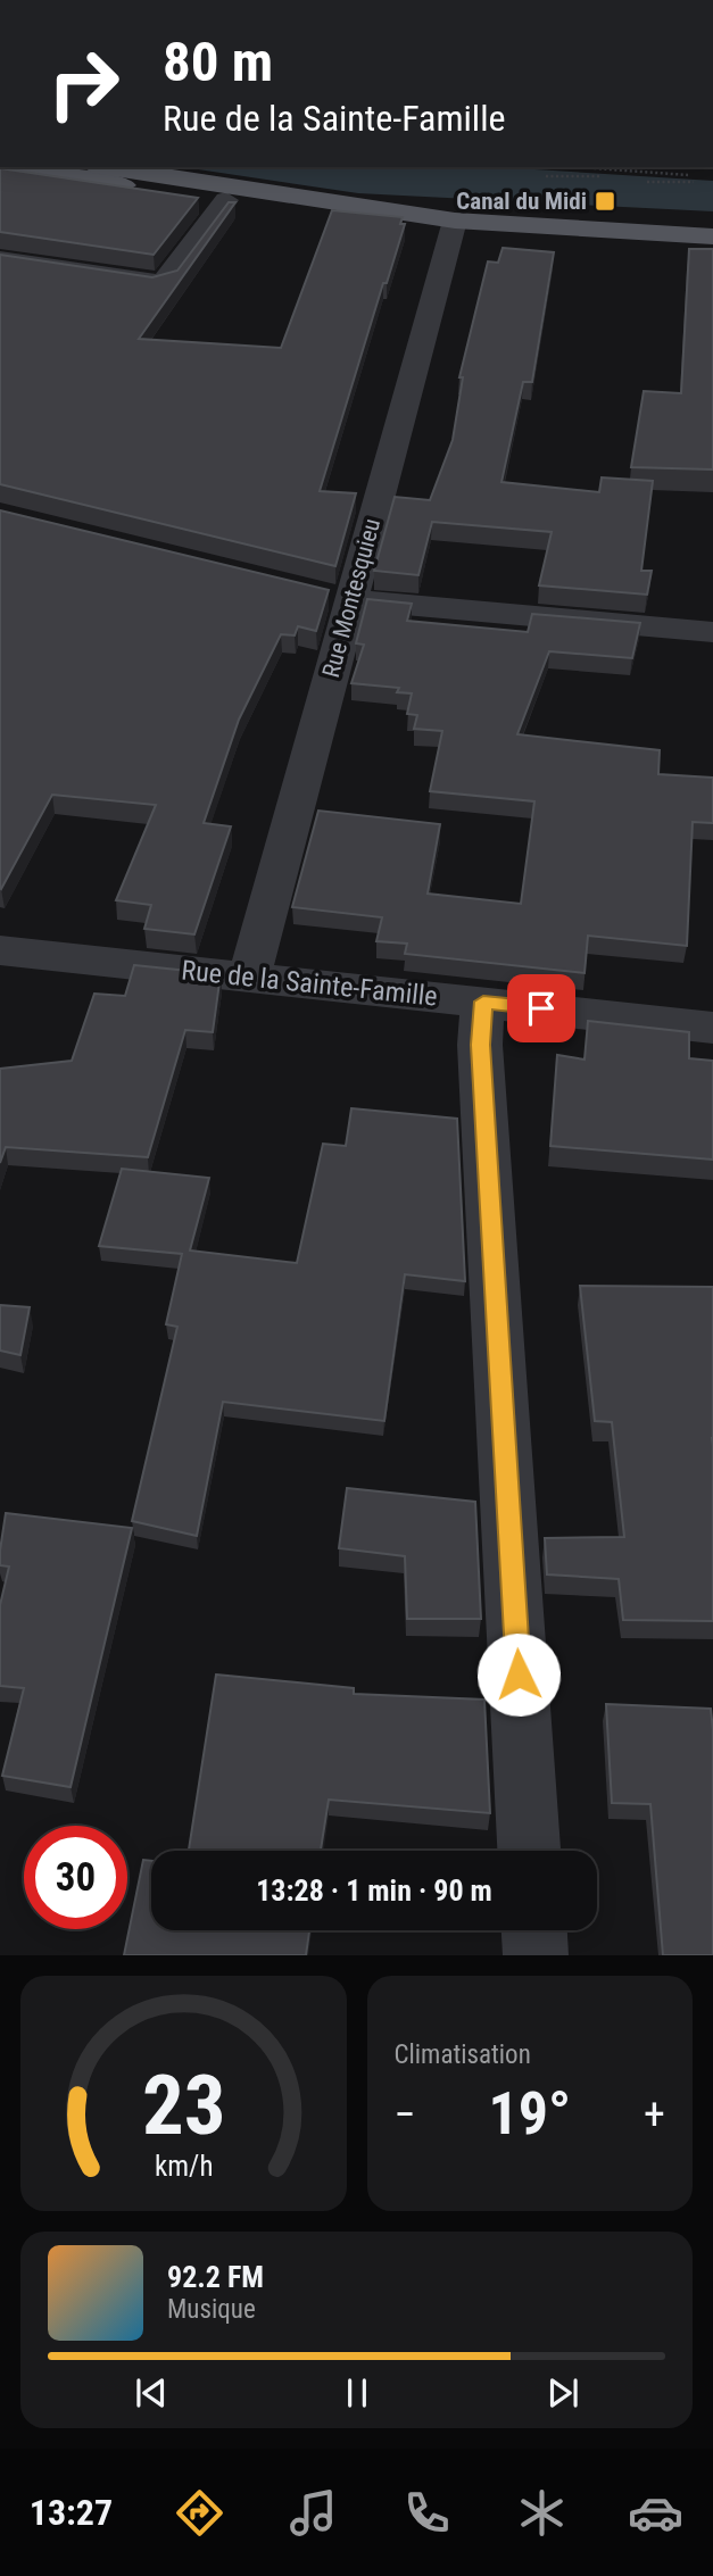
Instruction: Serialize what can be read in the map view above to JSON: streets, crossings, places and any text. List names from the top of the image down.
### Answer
{
  "streets": {
    "street": ["Rue Montesquieu", "Rue de la Sainte-Famille"]
  },
  "crossings": [
    ["Rue Montesquieu", "Rue de la Sainte-Famille"]
  ],
  "places": {
    "transit": ["Canal du Midi"]
  },
  "page": {
    "turn": ["80 m", "Rue de la Sainte-Famille"],
    "limit": "30",
    "trip": "13:28 · 1 min · 90 m",
    "tile": "Climatisation",
    "heat": ["−", "19°", "+"],
    "song": ["92.2 FM", "Musique"],
    "tabs": "13:27",
    "gauge": ["23", "km/h"]
  }
}
